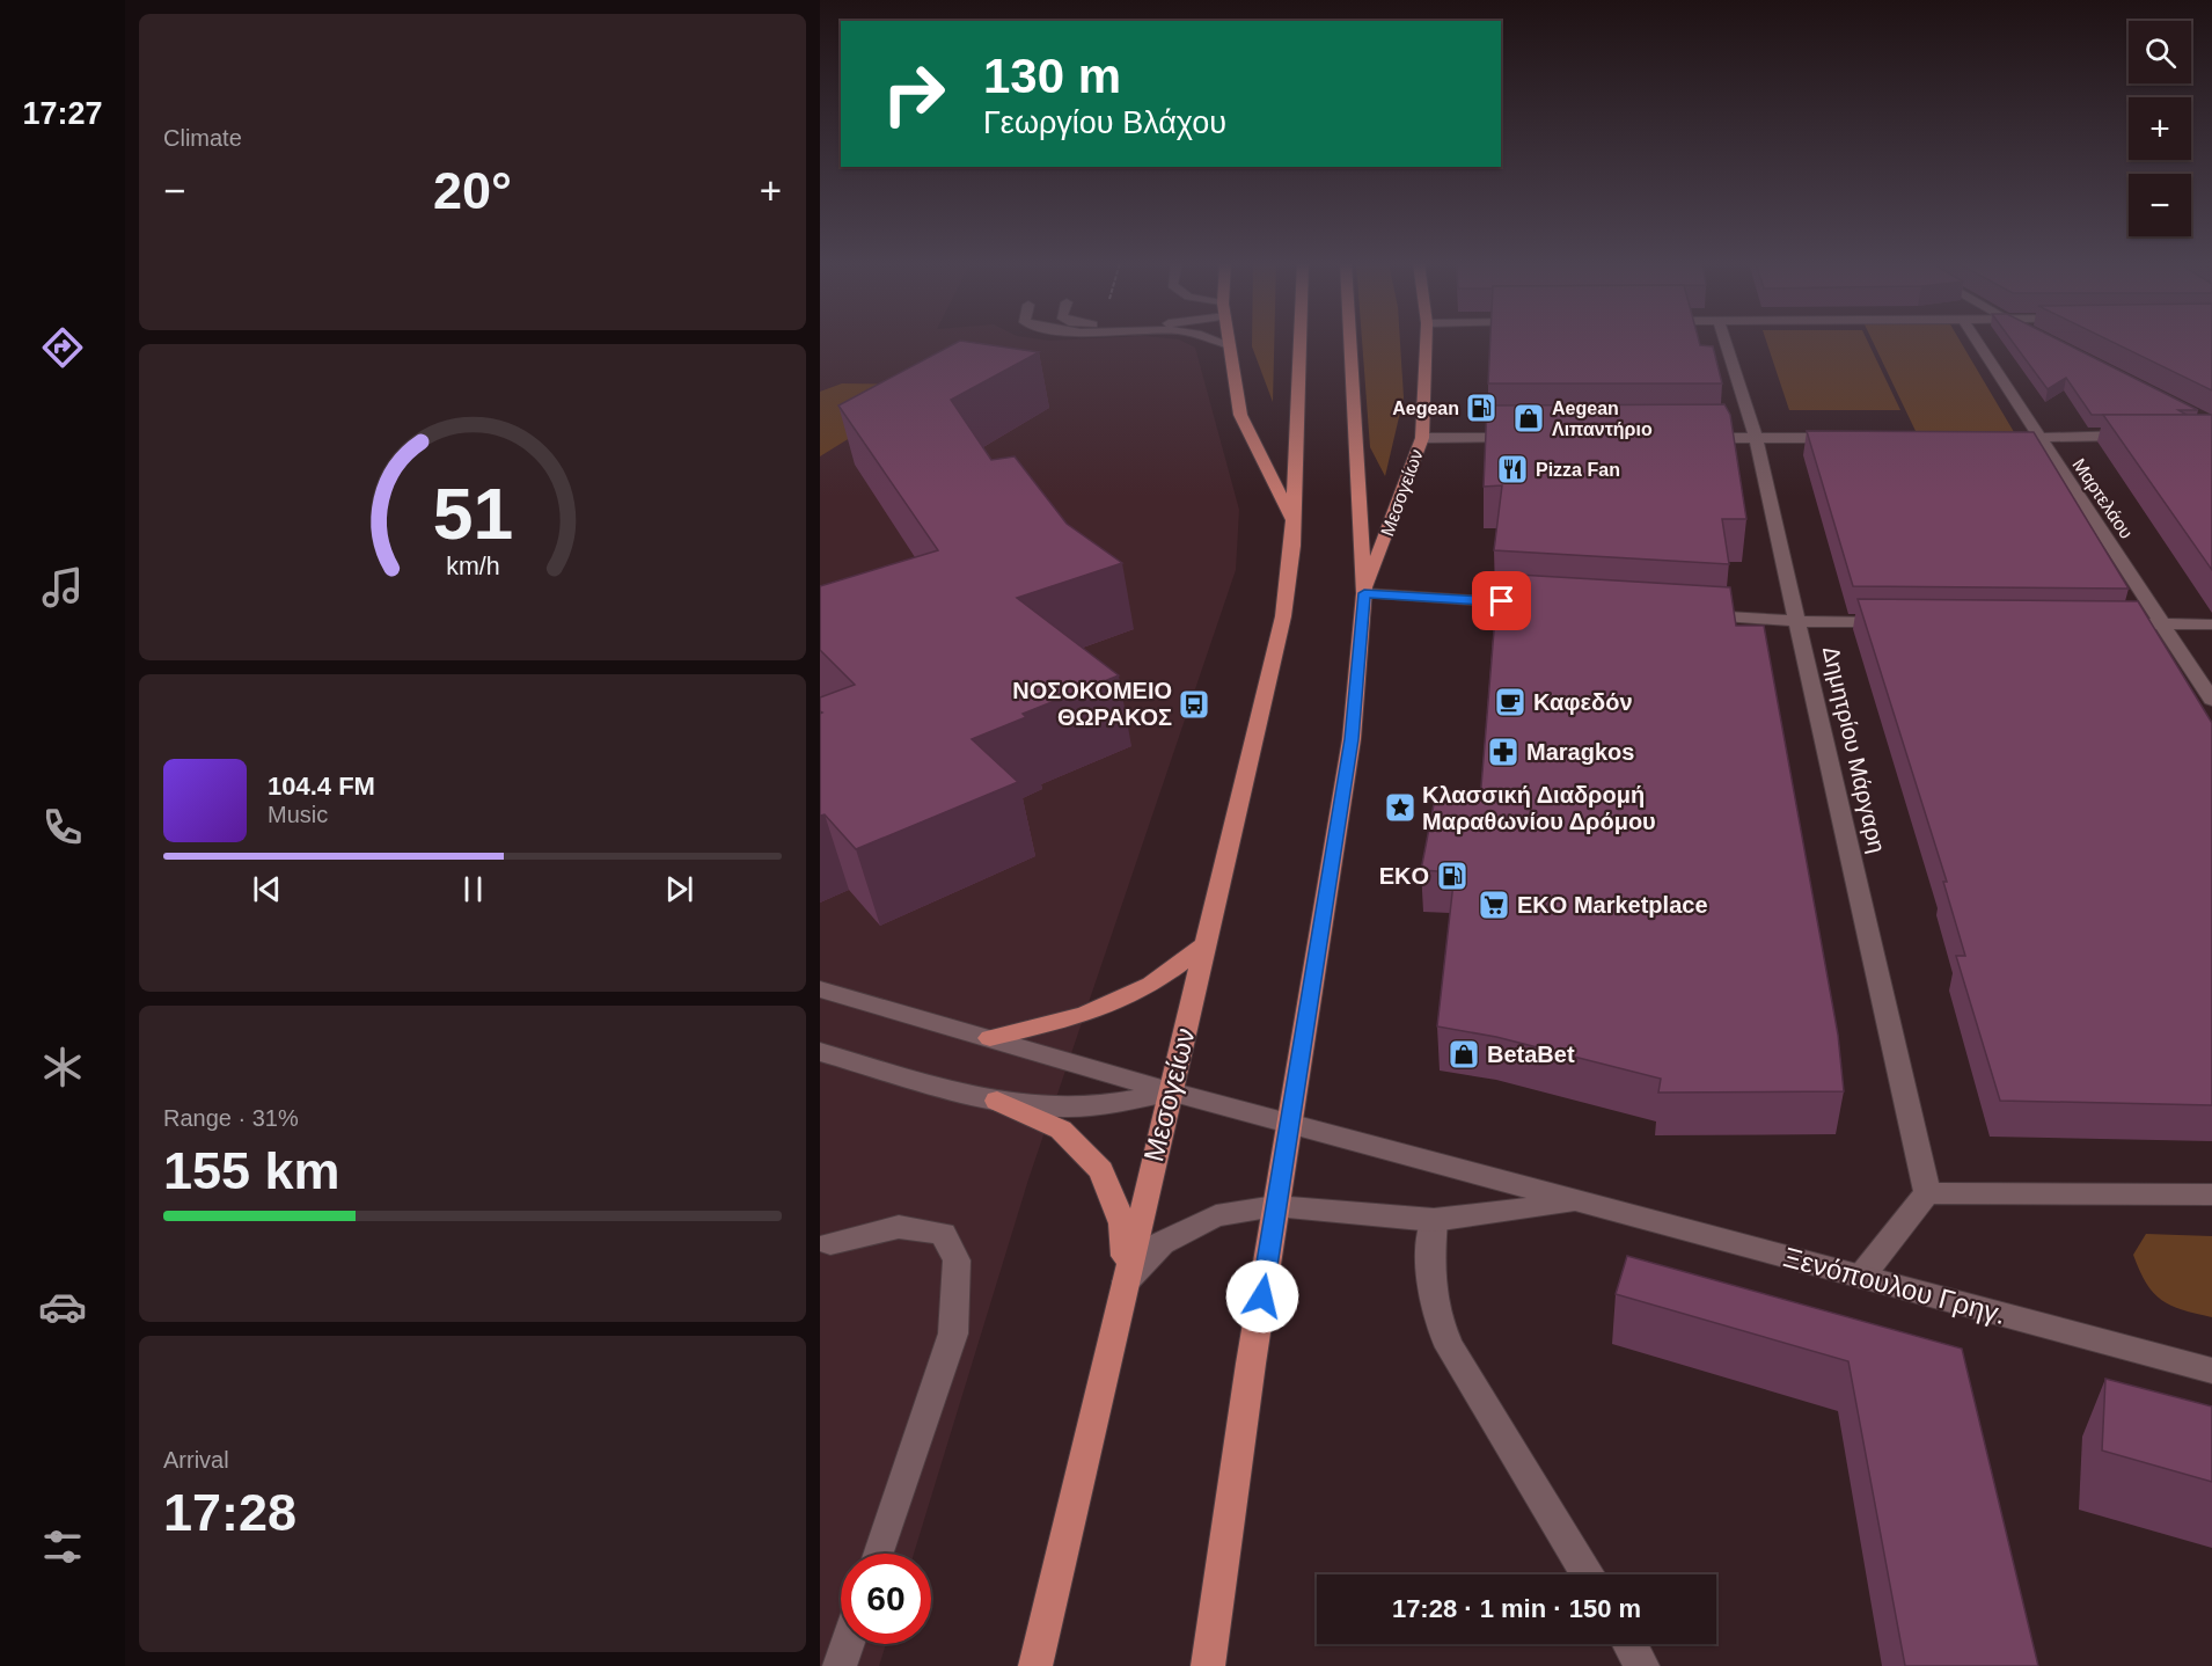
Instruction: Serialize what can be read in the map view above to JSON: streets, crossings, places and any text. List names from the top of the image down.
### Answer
{
  "streets": {
    "main road": ["Μεσογείων"],
    "street": ["Μαρτελάου", "Δημητρίου Μάργαρη", "Ξενόπουλου Γρηγ."]
  },
  "crossings": [
    ["Μεσογείων", "Ξενόπουλου Γρηγ."]
  ],
  "places": {
    "fuel station": ["Aegean", "EKO"],
    "shop": ["Aegean Λιπαντήριο", "BetaBet"],
    "restaurant": ["Pizza Fan"],
    "cafe": ["Καφεδόν"],
    "bus stop": ["ΝΟΣΟΚΟΜΕΙΟ ΘΩΡΑΚΟΣ"],
    "pharmacy": ["Maragkos"],
    "place": ["Κλασσική Διαδρομή Μαραθωνίου Δρόμου"],
    "supermarket": ["EKO Marketplace"]
  },
  "page": {
    "tabs": "17:27",
    "tile": [
      "Climate",
      ["Range · 31%", "155 km"],
      ["Arrival", "17:28"]
    ],
    "map_buttons": ["+", "−"],
    "turn": ["130 m", "Γεωργίου Βλάχου"],
    "heat": ["−", "20°", "+"],
    "song": ["104.4 FM", "Music"],
    "limit": "60",
    "trip": "17:28 · 1 min · 150 m",
    "gauge": ["51", "km/h"]
  }
}
